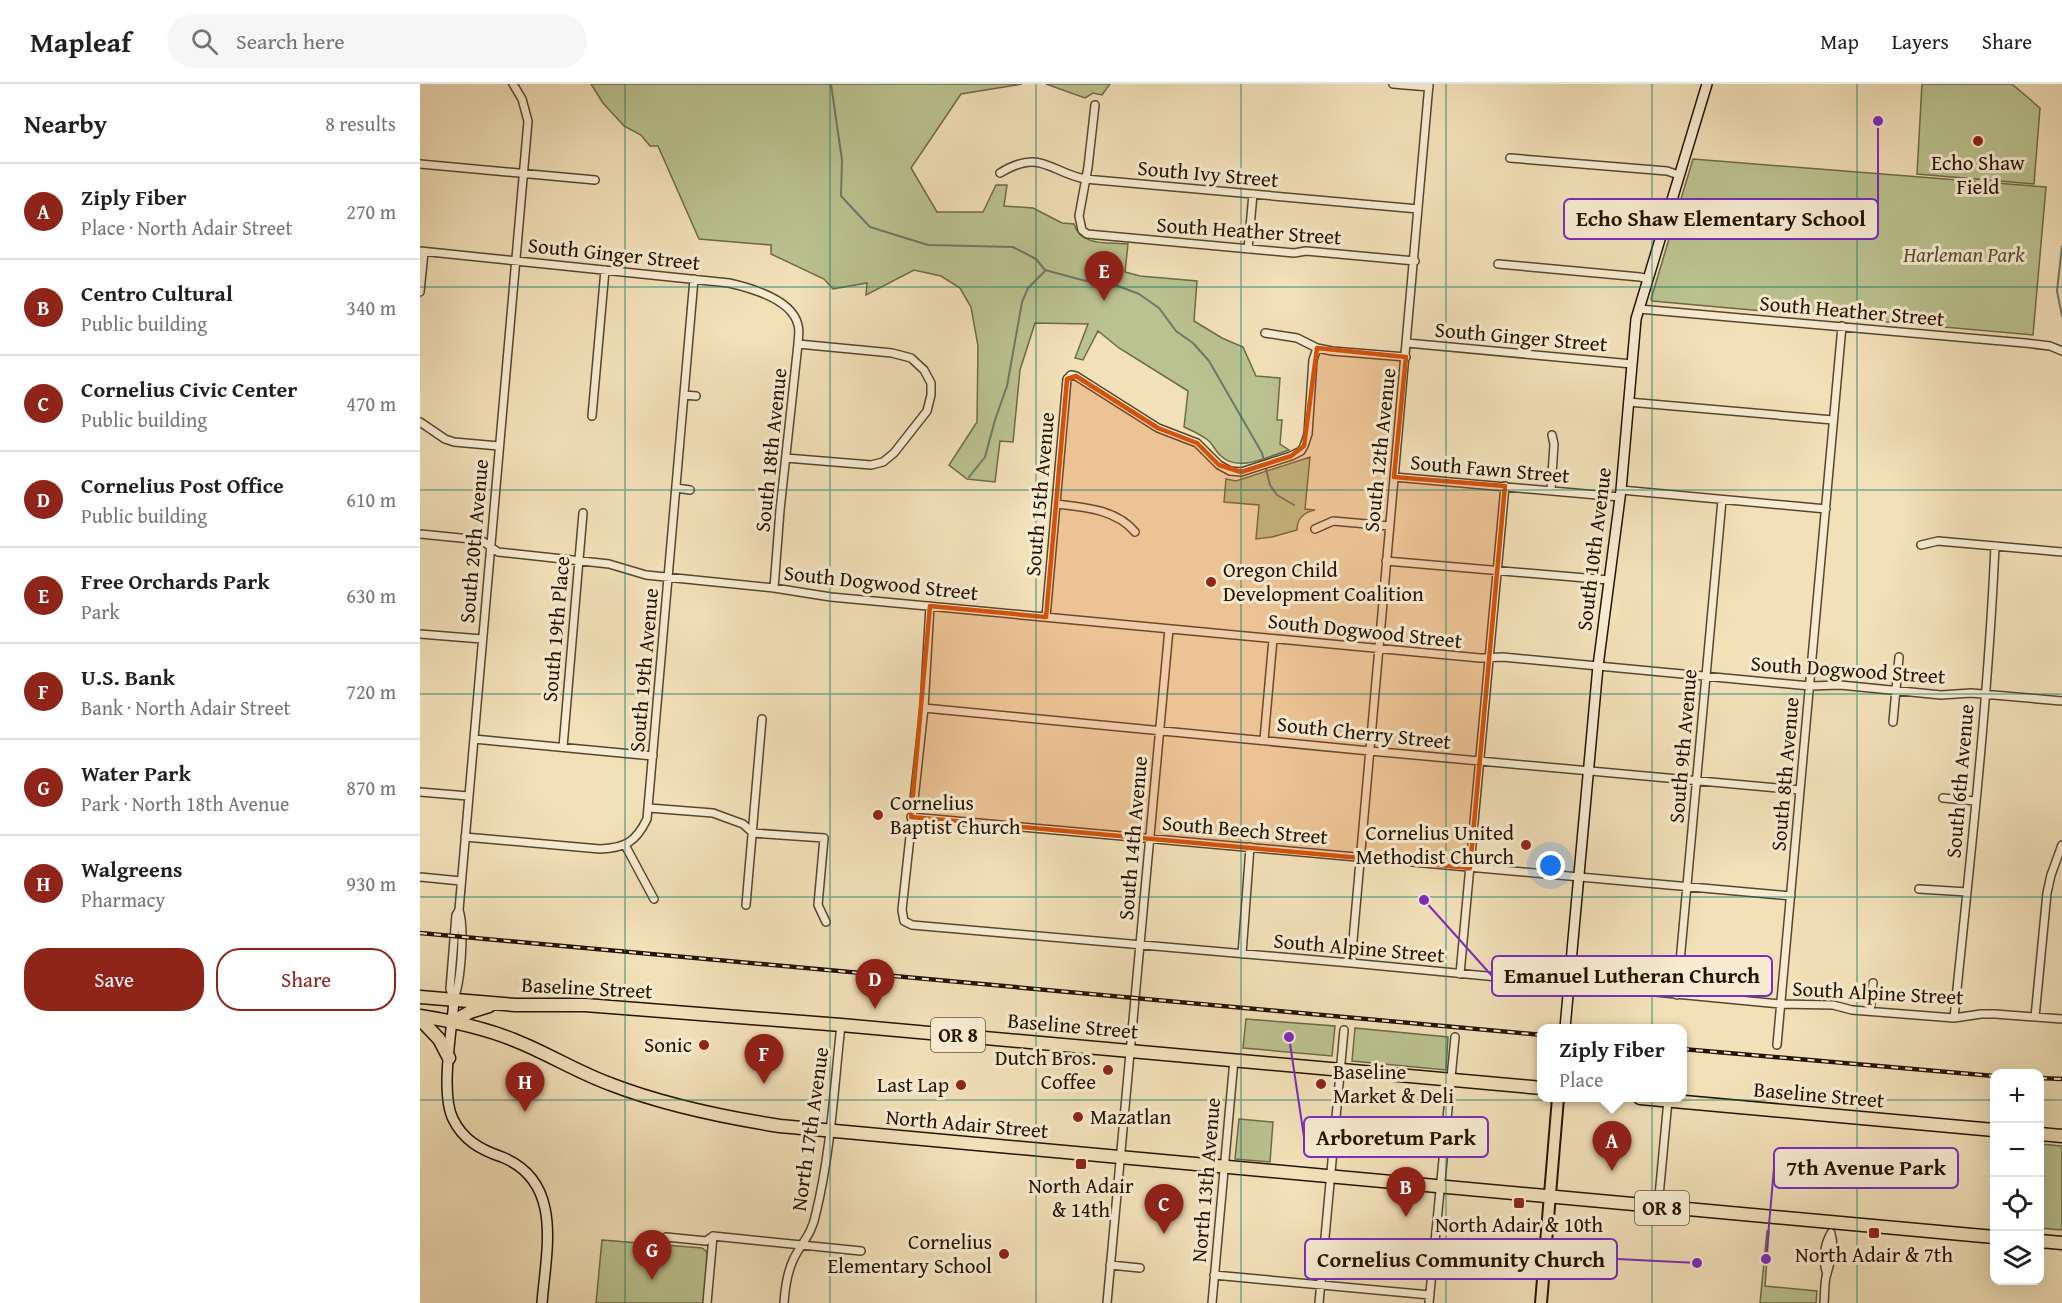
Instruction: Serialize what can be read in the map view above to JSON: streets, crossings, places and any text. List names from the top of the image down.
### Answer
{
  "streets": {
    "highway": ["Baseline Street", "OR 8", "North Adair Street"],
    "main road": ["South 10th Avenue"],
    "street": [
      "South Ivy Street",
      "South Heather Street",
      "South Ginger Street",
      "South 18th Avenue",
      "South 12th Avenue",
      "South Fawn Street",
      "South 15th Avenue",
      "South 20th Avenue",
      "South Dogwood Street",
      "South 19th Place",
      "South 19th Avenue",
      "South Cherry Street",
      "South 9th Avenue",
      "South 8th Avenue",
      "South 6th Avenue",
      "South Beech Street",
      "South 14th Avenue",
      "South Alpine Street",
      "North 17th Avenue",
      "North 13th Avenue"
    ]
  },
  "crossings": [
    ["South Ivy Street", "South Heather Street"],
    ["South Ivy Street", "South 12th Avenue"],
    ["South Heather Street", "South 12th Avenue"],
    ["South Heather Street", "South 10th Avenue"],
    ["South Heather Street", "South 8th Avenue"],
    ["South Ginger Street", "South 18th Avenue"],
    ["South Ginger Street", "South 12th Avenue"],
    ["South Ginger Street", "South 20th Avenue"],
    ["South Ginger Street", "South 10th Avenue"],
    ["South Ginger Street", "South 19th Avenue"],
    ["South 18th Avenue", "South Dogwood Street"],
    ["South 12th Avenue", "South Fawn Street"],
    ["South 12th Avenue", "South Dogwood Street"],
    ["South 12th Avenue", "South Cherry Street"],
    ["South 12th Avenue", "South Beech Street"],
    ["South 12th Avenue", "South Alpine Street"],
    ["South Fawn Street", "South 10th Avenue"],
    ["South Fawn Street", "South 9th Avenue"],
    ["South Fawn Street", "South 8th Avenue"],
    ["South 15th Avenue", "South Dogwood Street"],
    ["South 20th Avenue", "South Dogwood Street"],
    ["South 20th Avenue", "Baseline Street"],
    ["South 10th Avenue", "South Dogwood Street"],
    ["South 10th Avenue", "South Cherry Street"],
    ["South 10th Avenue", "South Beech Street"],
    ["South 10th Avenue", "South Alpine Street"],
    ["South Dogwood Street", "South 19th Place"],
    ["South Dogwood Street", "South 19th Avenue"],
    ["South Dogwood Street", "South 9th Avenue"],
    ["South Dogwood Street", "South 8th Avenue"],
    ["South Dogwood Street", "South 6th Avenue"],
    ["South Dogwood Street", "South 14th Avenue"],
    ["South Cherry Street", "South 9th Avenue"],
    ["South Cherry Street", "South 8th Avenue"],
    ["South Cherry Street", "South 14th Avenue"],
    ["South 9th Avenue", "South Beech Street"],
    ["South 9th Avenue", "South Alpine Street"],
    ["South 8th Avenue", "South Beech Street"],
    ["South 8th Avenue", "South Alpine Street"],
    ["South 6th Avenue", "South Alpine Street"],
    ["South Beech Street", "South 14th Avenue"],
    ["South Beech Street", "South Alpine Street"],
    ["South 14th Avenue", "South Alpine Street"],
    ["South 14th Avenue", "Baseline Street"],
    ["South 14th Avenue", "North Adair Street"],
    ["Baseline Street", "North 17th Avenue"],
    ["Baseline Street", "North 13th Avenue"],
    ["North Adair Street", "North 17th Avenue"],
    ["North Adair Street", "North 13th Avenue"]
  ],
  "parks": ["Harleman Park"],
  "places": {
    "other": [
      "Echo Shaw Elementary School",
      "Echo Shaw Field",
      "Oregon Child Development Coalition",
      "Cornelius Baptist Church",
      "Cornelius United Methodist Church",
      "Emanuel Lutheran Church",
      "Arboretum Park",
      "Sonic",
      "Dutch Bros. Coffee",
      "Baseline Market & Deli",
      "Last Lap",
      "Mazatlan",
      "Cornelius Elementary School",
      "7th Avenue Park",
      "Cornelius Community Church"
    ],
    "transit": ["North Adair & 14th", "North Adair & 10th", "North Adair & 7th"]
  },
  "page": {
    "header": "Mapleaf",
    "search": "Search here",
    "nav": ["Map", "Layers", "Share"],
    "heading": ["Nearby", "8 results"],
    "list": [
      {
        "mark": "A",
        "name": "Ziply Fiber",
        "note": "Place · North Adair Street",
        "value": "270 m"
      },
      {
        "mark": "B",
        "name": "Centro Cultural",
        "note": "Public building",
        "value": "340 m"
      },
      {
        "mark": "C",
        "name": "Cornelius Civic Center",
        "note": "Public building",
        "value": "470 m"
      },
      {
        "mark": "D",
        "name": "Cornelius Post Office",
        "note": "Public building",
        "value": "610 m"
      },
      {
        "mark": "E",
        "name": "Free Orchards Park",
        "note": "Park",
        "value": "630 m"
      },
      {
        "mark": "F",
        "name": "U.S. Bank",
        "note": "Bank · North Adair Street",
        "value": "720 m"
      },
      {
        "mark": "G",
        "name": "Water Park",
        "note": "Park · North 18th Avenue",
        "value": "870 m"
      },
      {
        "mark": "H",
        "name": "Walgreens",
        "note": "Pharmacy",
        "value": "930 m"
      }
    ],
    "pins": [
      "E",
      "D",
      "F",
      "H",
      "A",
      "B",
      "C",
      "G"
    ],
    "buttons": ["Save", "Share"],
    "popup": ["Ziply Fiber", "Place"],
    "map_buttons": ["+", "−"]
  }
}
